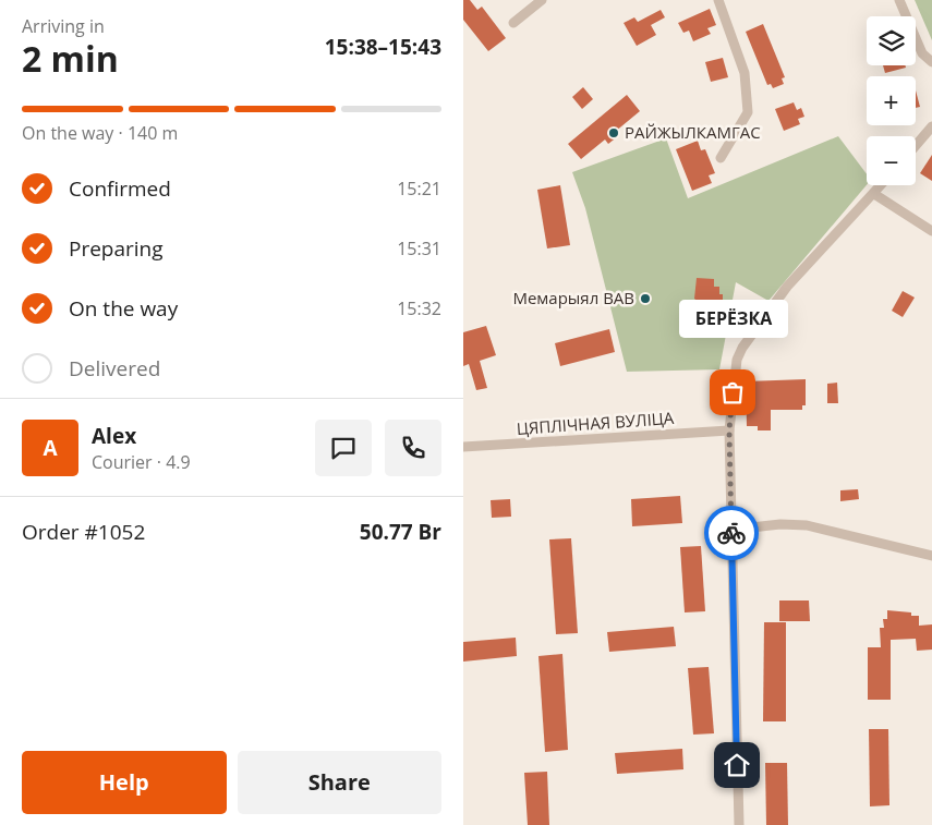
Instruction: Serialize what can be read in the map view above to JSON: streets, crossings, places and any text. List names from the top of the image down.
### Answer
{
  "streets": {
    "street": ["ЦЯПЛІЧНАЯ ВУЛІЦА"]
  },
  "places": ["РАЙЖЫЛКАМГАС", "Мемарыял ВАВ", "БЕРЁЗКА"],
  "page": {
    "heading": ["2 min", "Arriving in", "15:38–15:43"],
    "panel": [
      "Alex",
      "Courier · 4.9",
      "Order #1052",
      "50.77 Br"
    ],
    "map_buttons": ["+", "−"],
    "bar": "On the way · 140 m",
    "list": [
      ["Confirmed", "15:21"],
      ["Preparing", "15:31"],
      ["On the way", "15:32"],
      "Delivered"
    ],
    "bubble": "БЕРЁЗКА",
    "round": "A",
    "buttons": ["Help", "Share"]
  }
}
